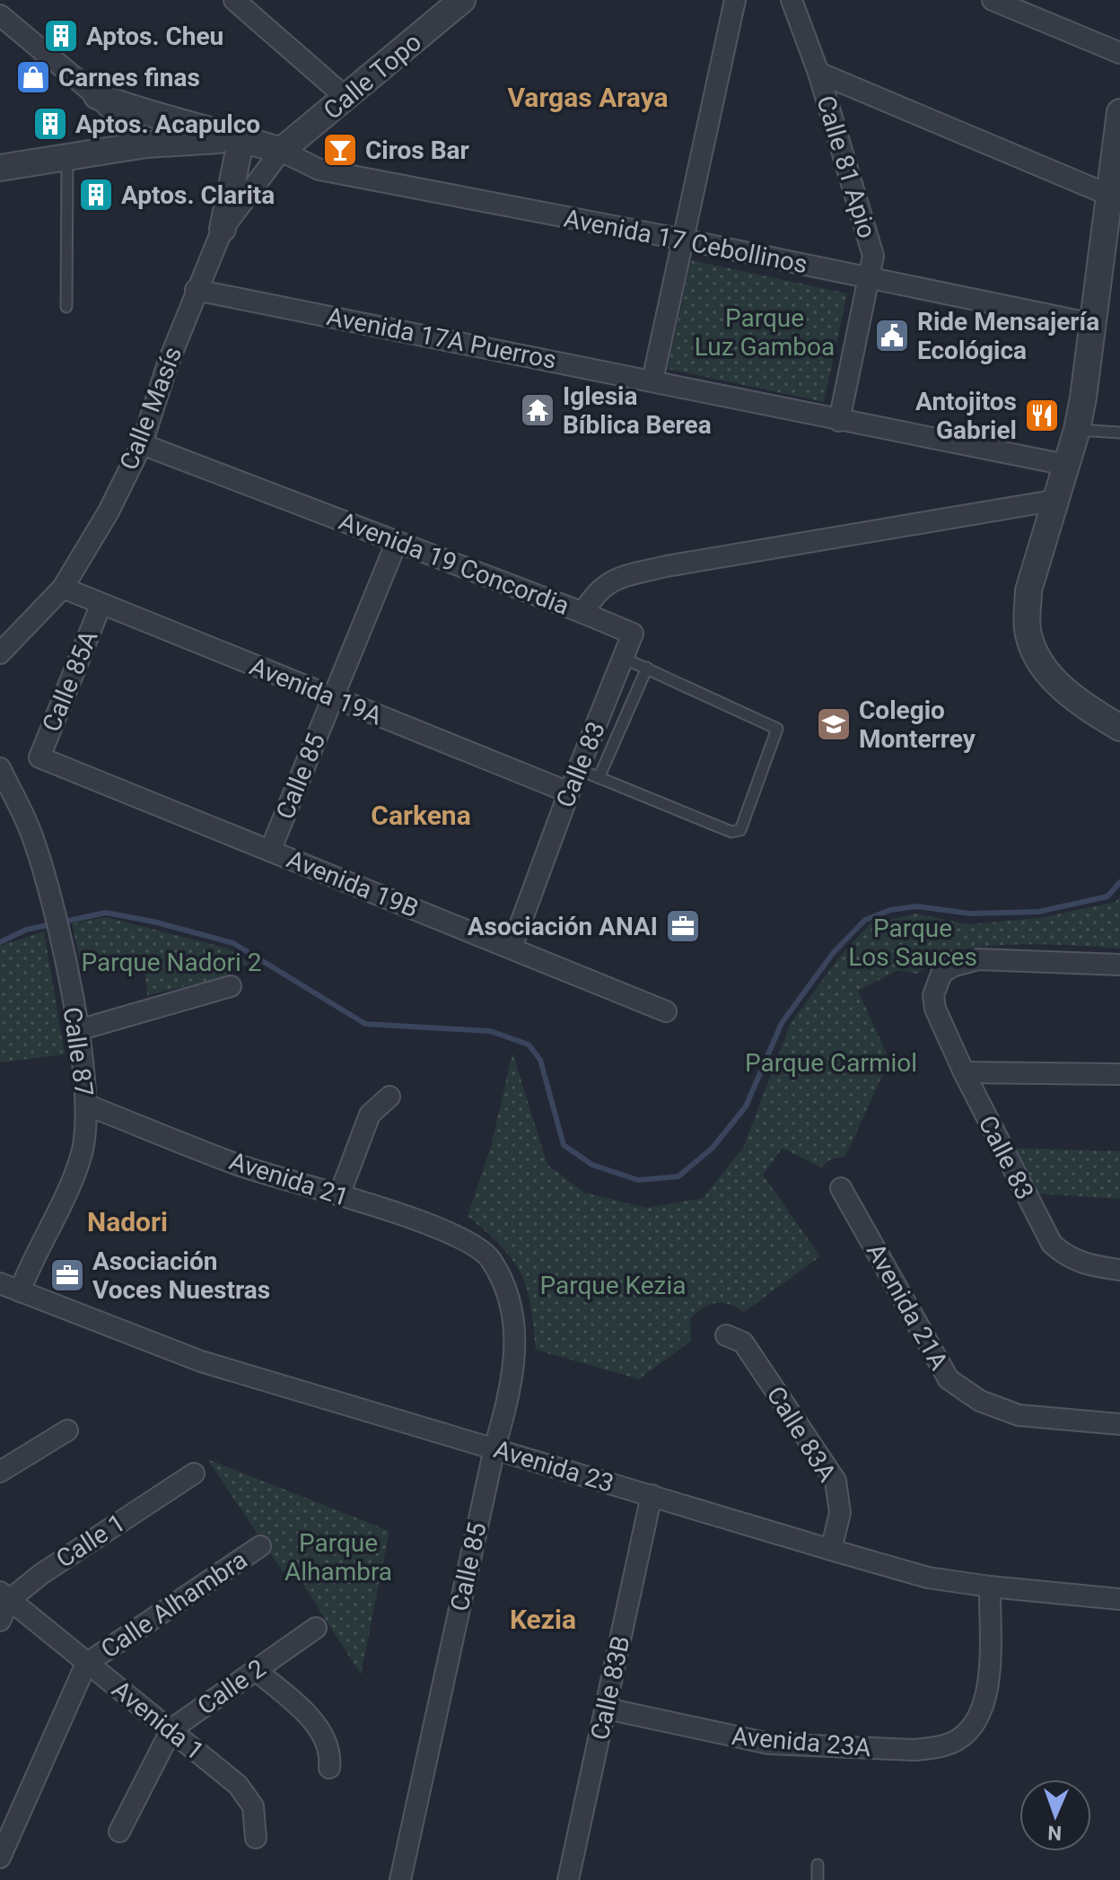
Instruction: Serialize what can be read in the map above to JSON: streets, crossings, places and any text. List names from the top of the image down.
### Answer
{
  "streets": {
    "street": [
      "Calle Topo",
      "Calle 81 Apio",
      "Avenida 17 Cebollinos",
      "Avenida 17A Puerros",
      "Calle Masís",
      "Avenida 19 Concordia",
      "Calle 85A",
      "Avenida 19A",
      "Calle 83",
      "Calle 85",
      "Avenida 19B",
      "Calle 87",
      "Avenida 21",
      "Avenida 21A",
      "Calle 83A",
      "Avenida 23",
      "Calle 1",
      "Calle Alhambra",
      "Calle 2",
      "Calle 83B",
      "Avenida 1",
      "Avenida 23A"
    ]
  },
  "crossings": [
    ["Calle Topo", "Avenida 17 Cebollinos"],
    ["Calle Topo", "Calle Masís"],
    ["Calle 81 Apio", "Avenida 17 Cebollinos"],
    ["Calle 81 Apio", "Avenida 17A Puerros"],
    ["Avenida 17 Cebollinos", "Calle Masís"],
    ["Avenida 17A Puerros", "Calle Masís"],
    ["Calle Masís", "Avenida 19 Concordia"],
    ["Calle Masís", "Avenida 19A"],
    ["Avenida 19 Concordia", "Calle 83"],
    ["Avenida 19 Concordia", "Calle 85"],
    ["Calle 85A", "Avenida 19A"],
    ["Calle 85A", "Avenida 19B"],
    ["Avenida 19A", "Calle 83"],
    ["Avenida 19A", "Calle 85"],
    ["Calle 83", "Avenida 19B"],
    ["Calle 85", "Avenida 19B"],
    ["Calle 85", "Avenida 21"],
    ["Calle 85", "Avenida 23"],
    ["Calle 87", "Avenida 21"],
    ["Calle 87", "Avenida 23"],
    ["Calle 83A", "Avenida 23"],
    ["Avenida 23", "Calle 83B"],
    ["Avenida 23", "Avenida 23A"],
    ["Calle 1", "Avenida 1"],
    ["Calle Alhambra", "Avenida 1"],
    ["Calle 2", "Avenida 1"],
    ["Calle 83B", "Avenida 23A"]
  ],
  "districts": [
    "Vargas Araya",
    "Carkena",
    "Nadori",
    "Kezia"
  ],
  "parks": [
    "Parque Luz Gamboa",
    "Parque Los Sauces",
    "Parque Nadori 2",
    "Parque Carmiol",
    "Parque Kezia",
    "Parque Alhambra"
  ],
  "places": {
    "building": ["Aptos. Cheu", "Aptos. Acapulco", "Aptos. Clarita"],
    "shop": ["Carnes finas"],
    "bar": ["Ciros Bar"],
    "public building": ["Ride Mensajería Ecológica"],
    "temple": ["Iglesia Bíblica Berea"],
    "restaurant": ["Antojitos Gabriel"],
    "school or university": ["Colegio Monterrey"],
    "office": ["Asociación ANAI", "Asociación Voces Nuestras"]
  },
  "north": "bottom"
}
